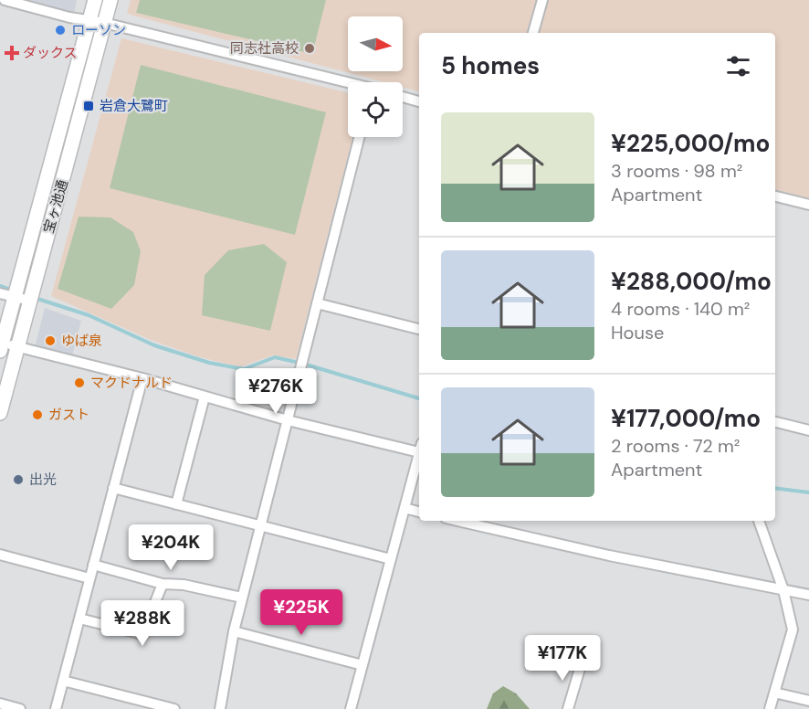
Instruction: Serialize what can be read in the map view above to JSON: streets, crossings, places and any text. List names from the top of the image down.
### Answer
{
  "streets": {
    "street": ["宝ヶ池通"]
  },
  "places": {
    "other": [
      "ローソン",
      "同志社高校",
      "ゆば泉",
      "マクドナルド",
      "ガスト",
      "出光"
    ],
    "health": ["ダックス"],
    "transit": ["岩倉大鷺町"]
  },
  "north": "right",
  "page": {
    "heading": "5 homes",
    "list": [
      {
        "name": "¥225,000/mo",
        "note": "3 rooms · 98 m² · Apartment"
      },
      {
        "name": "¥288,000/mo",
        "note": "4 rooms · 140 m² · House"
      },
      {
        "name": "¥177,000/mo",
        "note": "2 rooms · 72 m² · Apartment"
      }
    ],
    "price": [
      "¥276K",
      "¥204K",
      "¥225K",
      "¥288K",
      "¥177K"
    ]
  }
}
